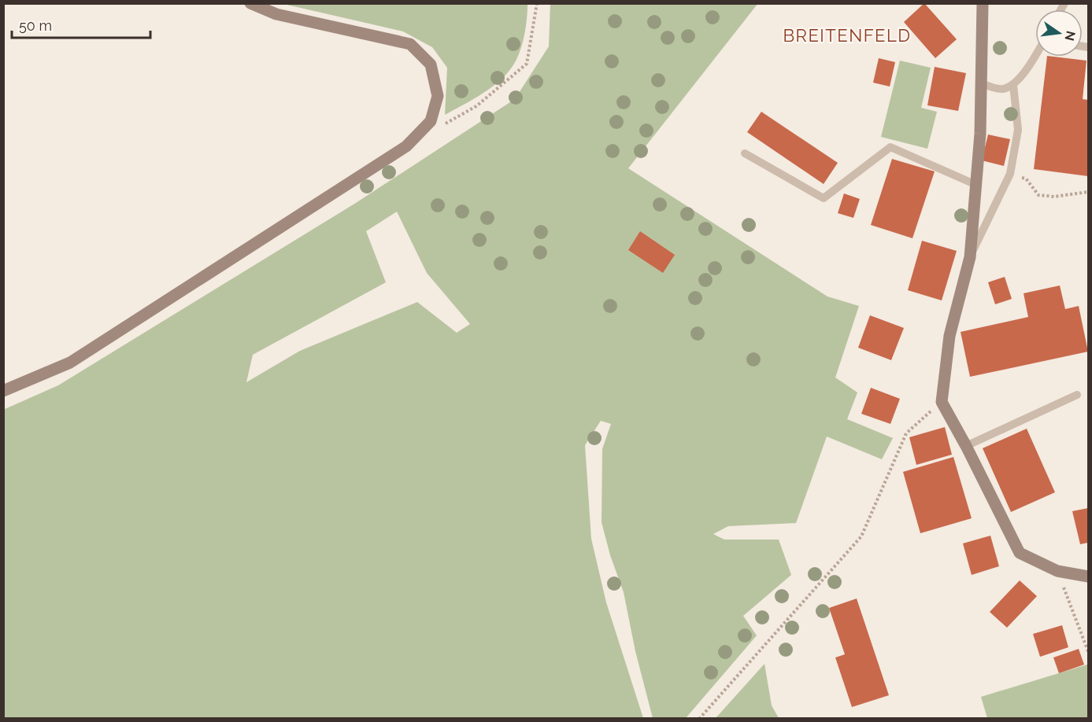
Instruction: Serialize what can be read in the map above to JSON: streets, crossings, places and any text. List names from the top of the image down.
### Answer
{
  "districts": ["BREITENFELD"],
  "scale_bar": "50 m",
  "north": "right"
}
